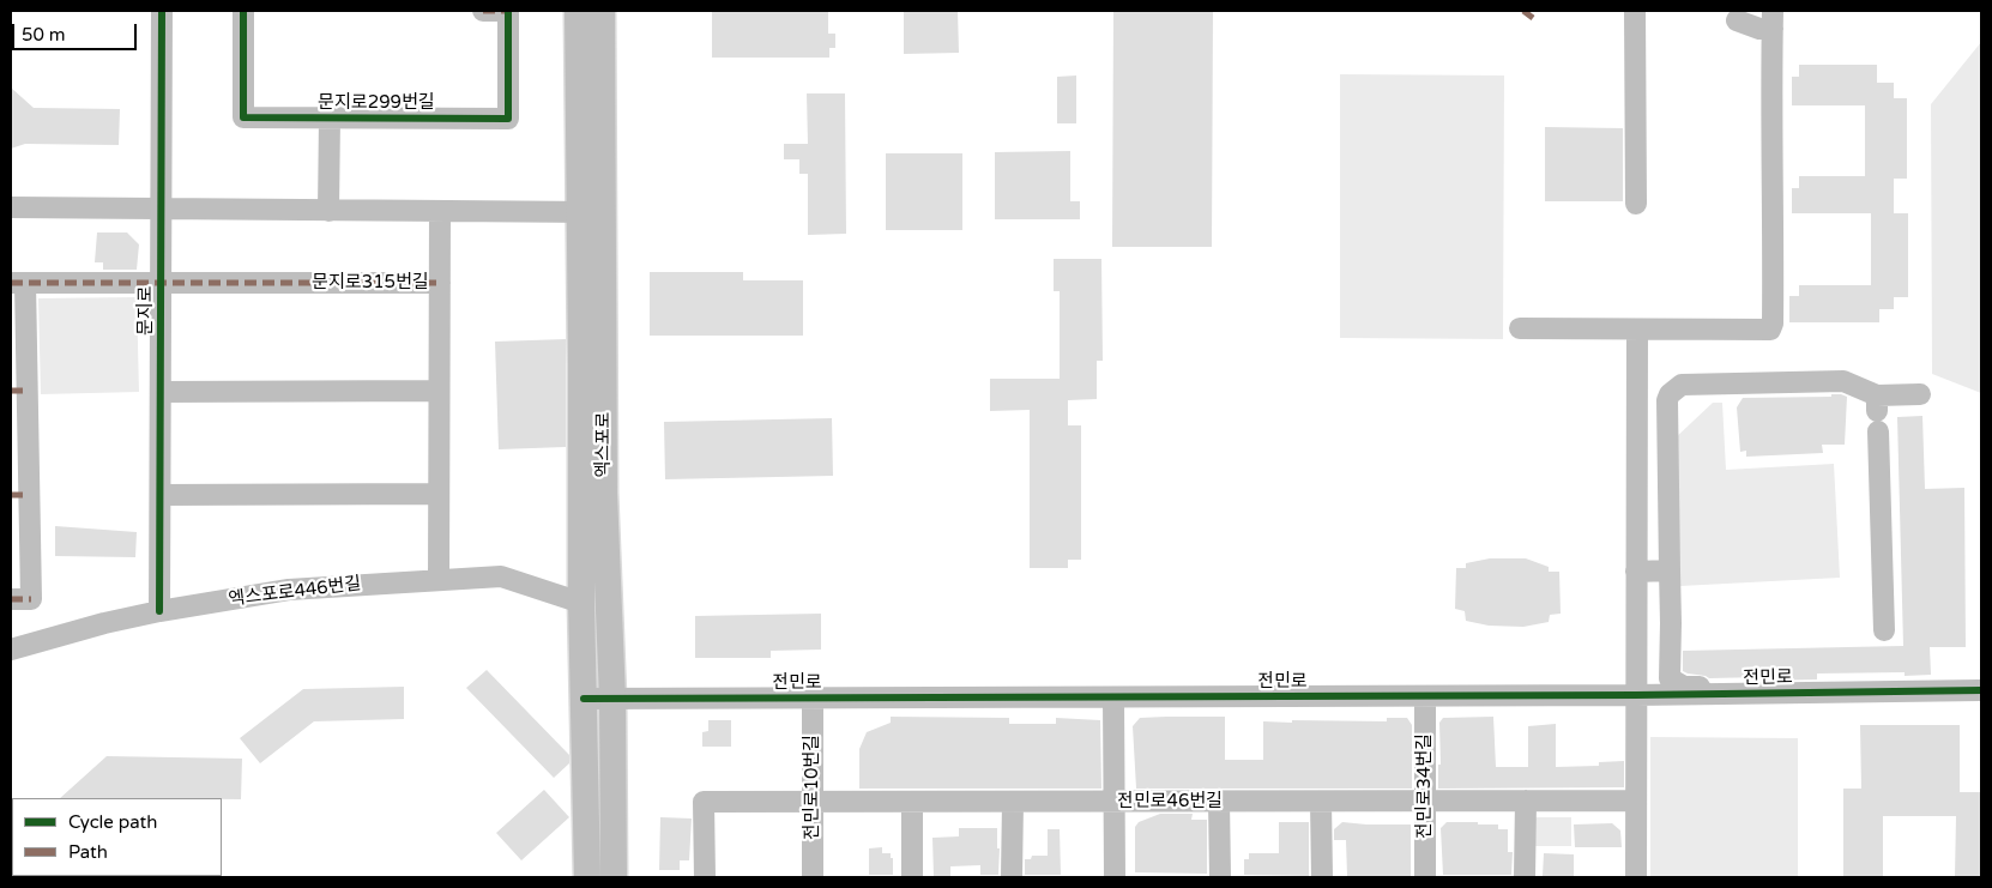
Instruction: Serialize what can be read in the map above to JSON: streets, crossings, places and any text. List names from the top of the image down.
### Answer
{
  "streets": {
    "main road": ["엑스포로"],
    "street": [
      "문지로299번길",
      "문지로315번길",
      "문지로",
      "엑스포로446번길",
      "전민로",
      "전민로34번길",
      "전민로10번길",
      "전민로46번길"
    ]
  },
  "crossings": [
    ["문지로315번길", "문지로"],
    ["문지로315번길", "엑스포로446번길"],
    ["문지로", "엑스포로446번길"],
    ["엑스포로", "엑스포로446번길"],
    ["엑스포로", "전민로"],
    ["전민로", "전민로34번길"],
    ["전민로", "전민로10번길"],
    ["전민로34번길", "전민로46번길"],
    ["전민로10번길", "전민로46번길"]
  ],
  "legend": ["Cycle path", "Path"],
  "scale_bar": "50 m"
}
